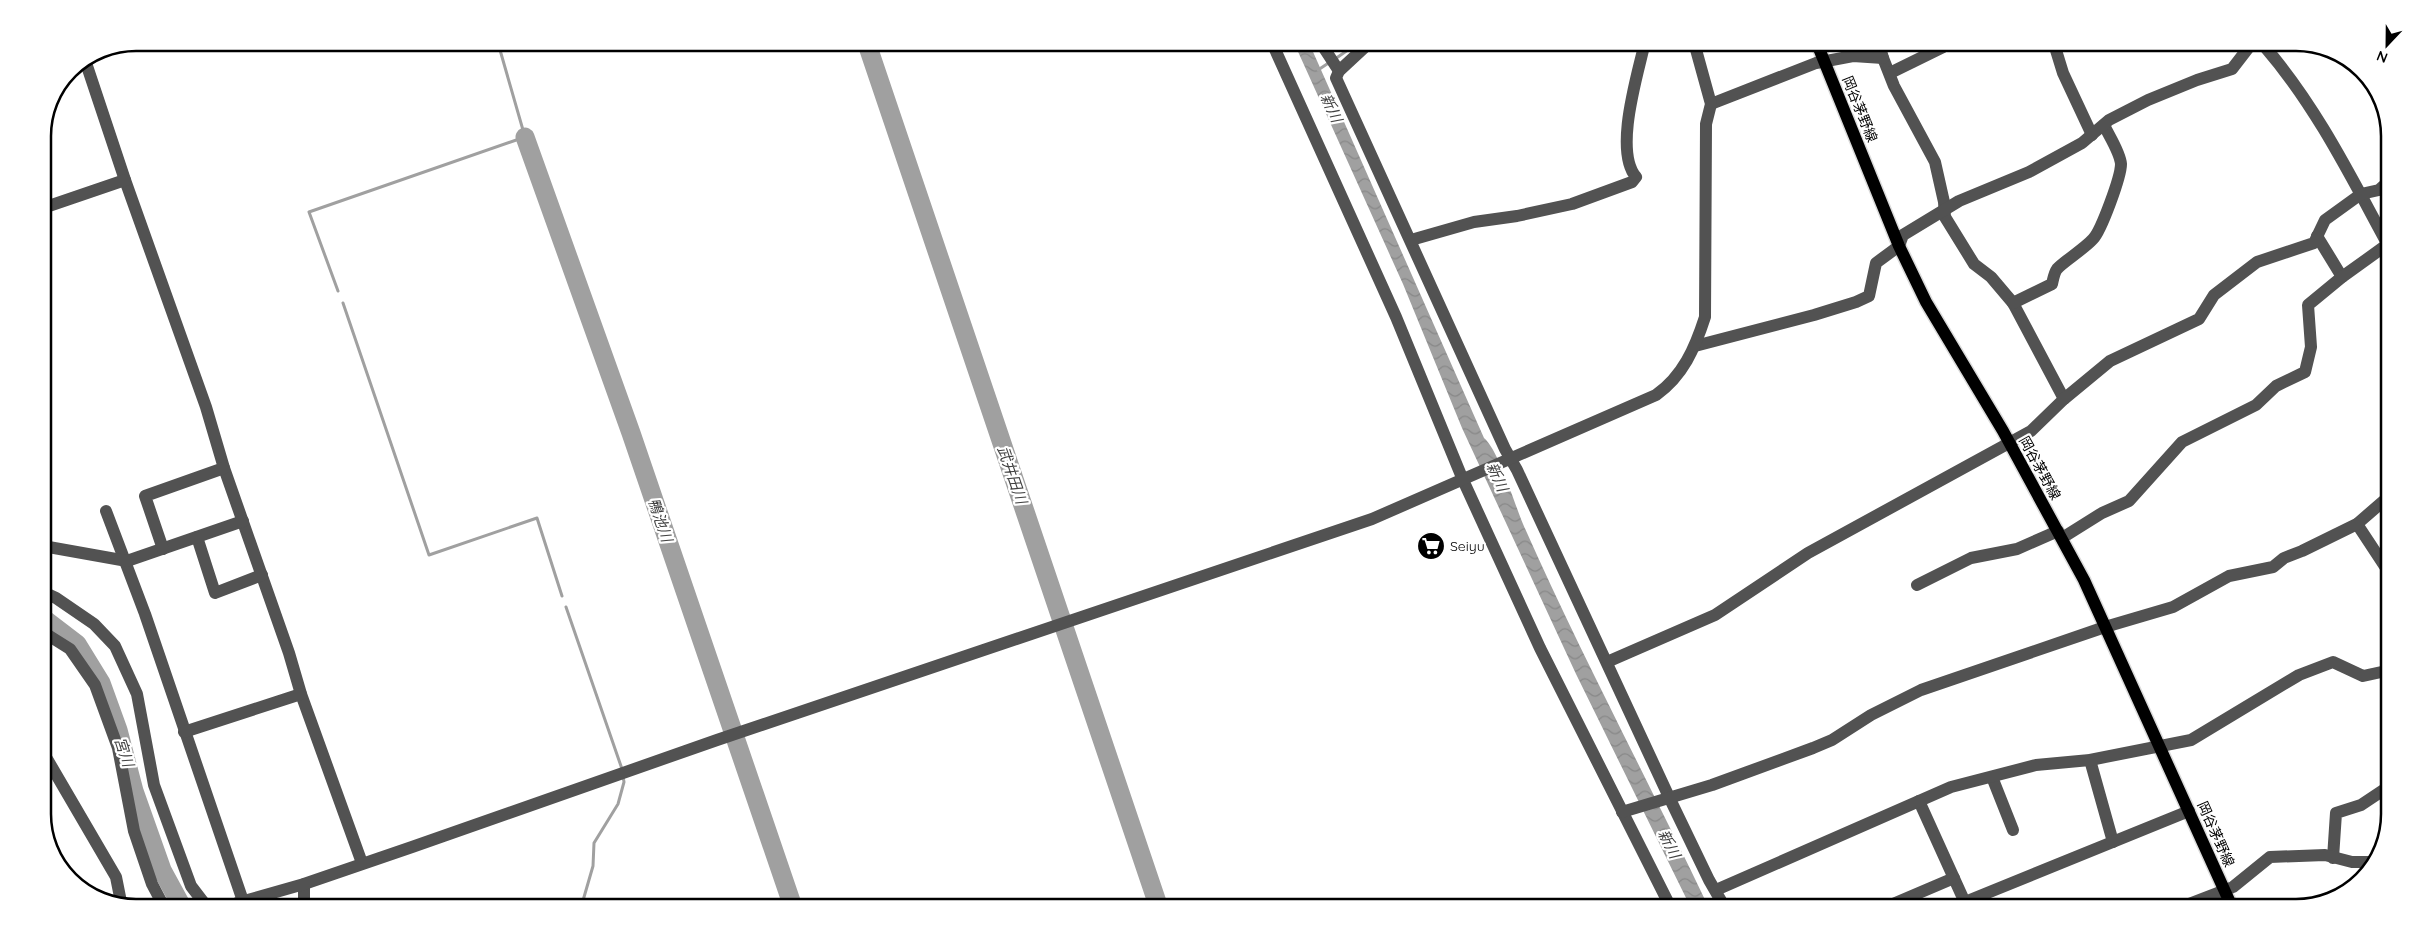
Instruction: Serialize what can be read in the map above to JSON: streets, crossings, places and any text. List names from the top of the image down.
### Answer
{
  "streets": {
    "main road": ["岡谷茅野線"]
  },
  "water": [
    "新川",
    "武井田川",
    "鴨池川",
    "宮川"
  ],
  "places": {
    "supermarket": ["Seiyu"]
  },
  "north": "bottom"
}
